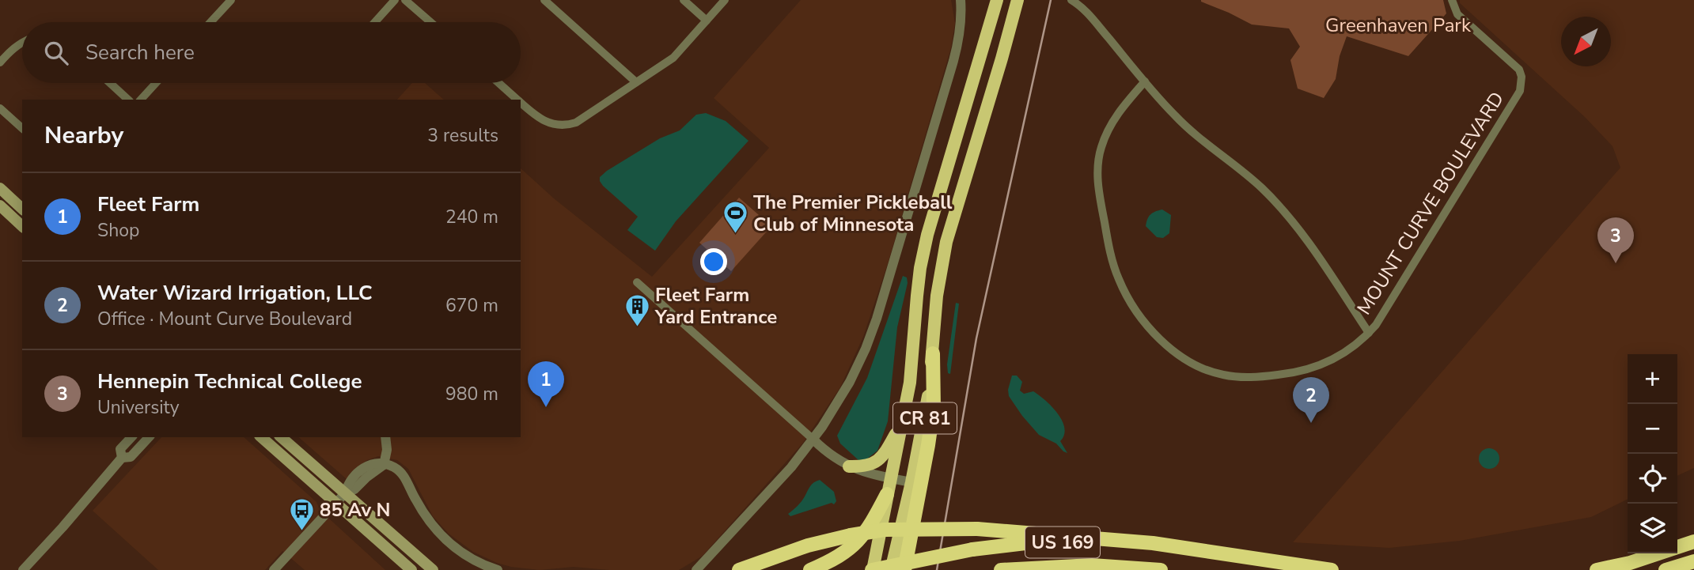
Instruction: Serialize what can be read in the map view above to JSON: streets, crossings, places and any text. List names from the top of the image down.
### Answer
{
  "streets": {
    "highway": ["CR 81", "US 169"],
    "street": ["MOUNT CURVE BOULEVARD"]
  },
  "crossings": [
    ["CR 81", "US 169"]
  ],
  "parks": ["Greenhaven Park"],
  "places": {
    "sports": ["The Premier Pickleball Club of Minnesota"],
    "building": ["Fleet Farm Yard Entrance"],
    "bus stop": ["85 Av N"]
  },
  "north": "bottom left",
  "page": {
    "search": "Search here",
    "heading": ["Nearby", "3 results"],
    "list": [
      {
        "mark": "1",
        "name": "Fleet Farm",
        "note": "Shop",
        "value": "240 m"
      },
      {
        "mark": "2",
        "name": "Water Wizard Irrigation, LLC",
        "note": "Office · Mount Curve Boulevard",
        "value": "670 m"
      },
      {
        "mark": "3",
        "name": "Hennepin Technical College",
        "note": "University",
        "value": "980 m"
      }
    ],
    "pins": ["3", "1", "2"],
    "map_buttons": ["+", "−"]
  }
}
